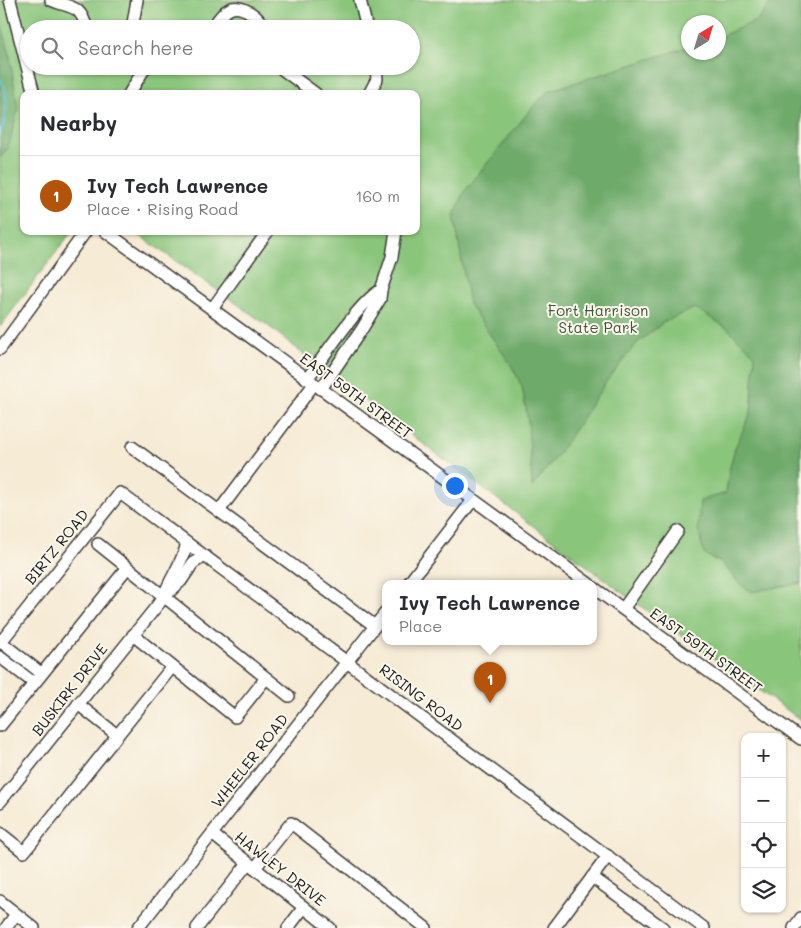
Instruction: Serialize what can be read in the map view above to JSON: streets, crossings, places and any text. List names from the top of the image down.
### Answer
{
  "streets": {
    "street": [
      "EAST 59TH STREET",
      "BIRTZ ROAD",
      "BUSKIRK DRIVE",
      "RISING ROAD",
      "WHEELER ROAD",
      "HAWLEY DRIVE"
    ]
  },
  "crossings": [
    ["BIRTZ ROAD", "RISING ROAD"],
    ["BUSKIRK DRIVE", "RISING ROAD"],
    ["RISING ROAD", "WHEELER ROAD"],
    ["WHEELER ROAD", "HAWLEY DRIVE"]
  ],
  "parks": ["Fort Harrison State Park"],
  "north": "top right",
  "page": {
    "search": "Search here",
    "heading": "Nearby",
    "list": [
      {
        "mark": "1",
        "name": "Ivy Tech Lawrence",
        "note": "Place · Rising Road",
        "value": "160 m"
      }
    ],
    "popup": ["Ivy Tech Lawrence", "Place"],
    "pins": "1",
    "map_buttons": ["+", "−"]
  }
}
